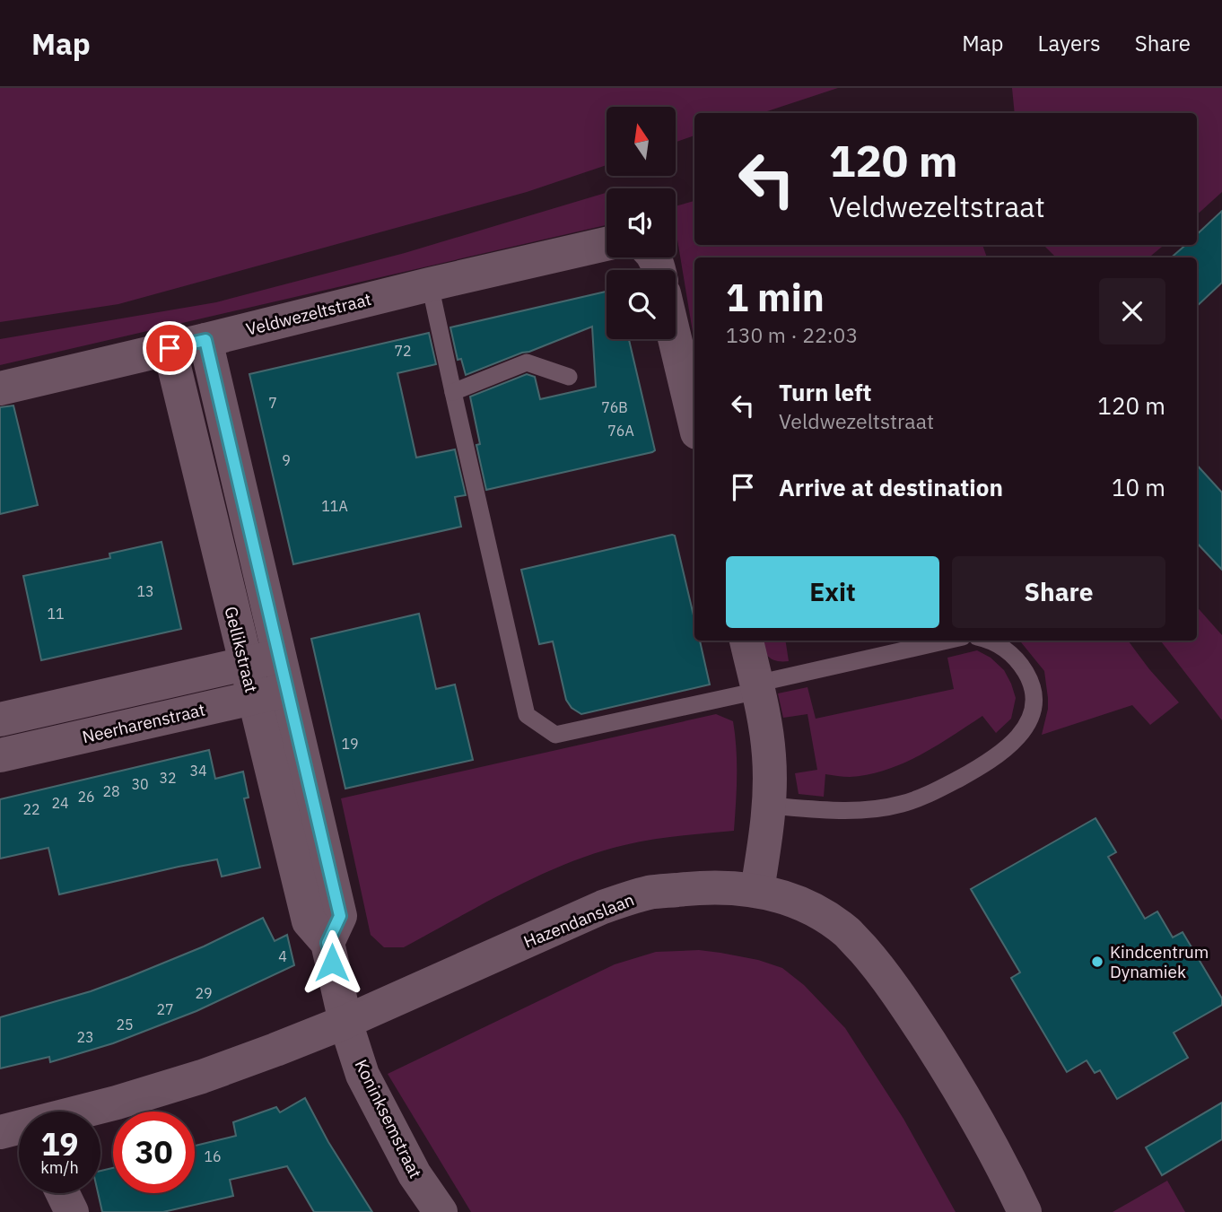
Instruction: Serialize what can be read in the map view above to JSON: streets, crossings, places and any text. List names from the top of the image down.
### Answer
{
  "streets": {
    "street": [
      "Veldwezeltstraat",
      "Gellikstraat",
      "Neerharenstraat",
      "Hazendanslaan",
      "Koninksemstraat"
    ]
  },
  "crossings": [
    ["Veldwezeltstraat", "Gellikstraat"],
    ["Gellikstraat", "Neerharenstraat"],
    ["Gellikstraat", "Hazendanslaan"],
    ["Gellikstraat", "Koninksemstraat"],
    ["Hazendanslaan", "Koninksemstraat"]
  ],
  "places": ["Kindcentrum Dynamiek"],
  "house_numbers": [
    "72",
    "7",
    "76B",
    "76A",
    "9",
    "11A",
    "13",
    "11",
    "19",
    "34",
    "32",
    "30",
    "28",
    "26",
    "24",
    "22",
    "4",
    "29",
    "27",
    "25",
    "23",
    "16"
  ],
  "north": "top",
  "page": {
    "header": "Map",
    "nav": ["Map", "Layers", "Share"],
    "turn": ["120 m", "Veldwezeltstraat"],
    "heading": ["1 min", "130 m · 22:03"],
    "list": [
      {
        "name": "Turn left",
        "note": "Veldwezeltstraat",
        "value": "120 m"
      },
      {
        "name": "Arrive at destination",
        "value": "10 m"
      }
    ],
    "buttons": ["Exit", "Share"],
    "speed": "19 km/h",
    "limit": "30"
  }
}
